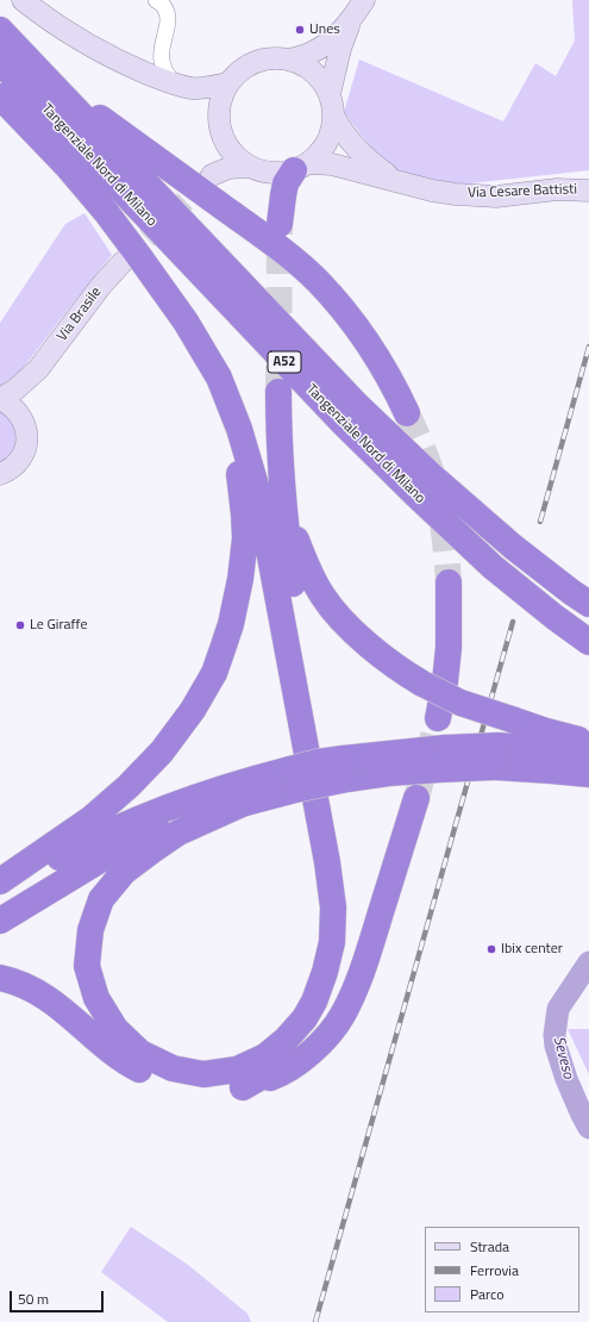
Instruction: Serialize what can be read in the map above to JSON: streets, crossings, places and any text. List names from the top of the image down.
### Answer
{
  "streets": {
    "highway": ["Tangenziale Nord di Milano", "A52"],
    "street": ["Via Cesare Battisti", "Via Brasile"]
  },
  "water": ["Seveso"],
  "places": ["Unes", "Le Giraffe", "Ibix center"],
  "legend": ["Strada", "Ferrovia", "Parco"],
  "scale_bar": "50 m"
}
